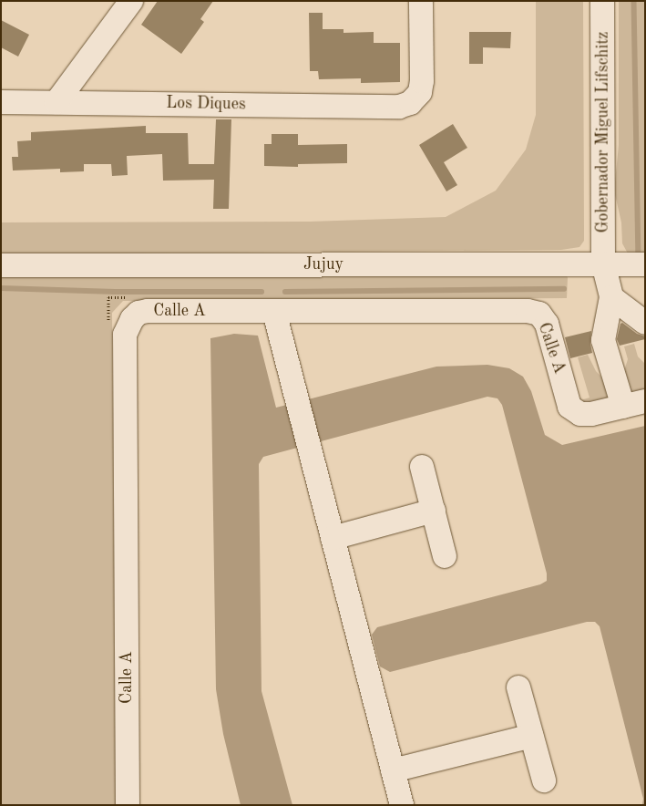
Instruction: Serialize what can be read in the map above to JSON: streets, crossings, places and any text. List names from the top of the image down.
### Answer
{
  "streets": {
    "street": [
      "Los Diques",
      "Gobernador Miguel Lifschitz",
      "Jujuy",
      "Calle A"
    ]
  },
  "crossings": [
    ["Gobernador Miguel Lifschitz", "Jujuy"]
  ]
}
